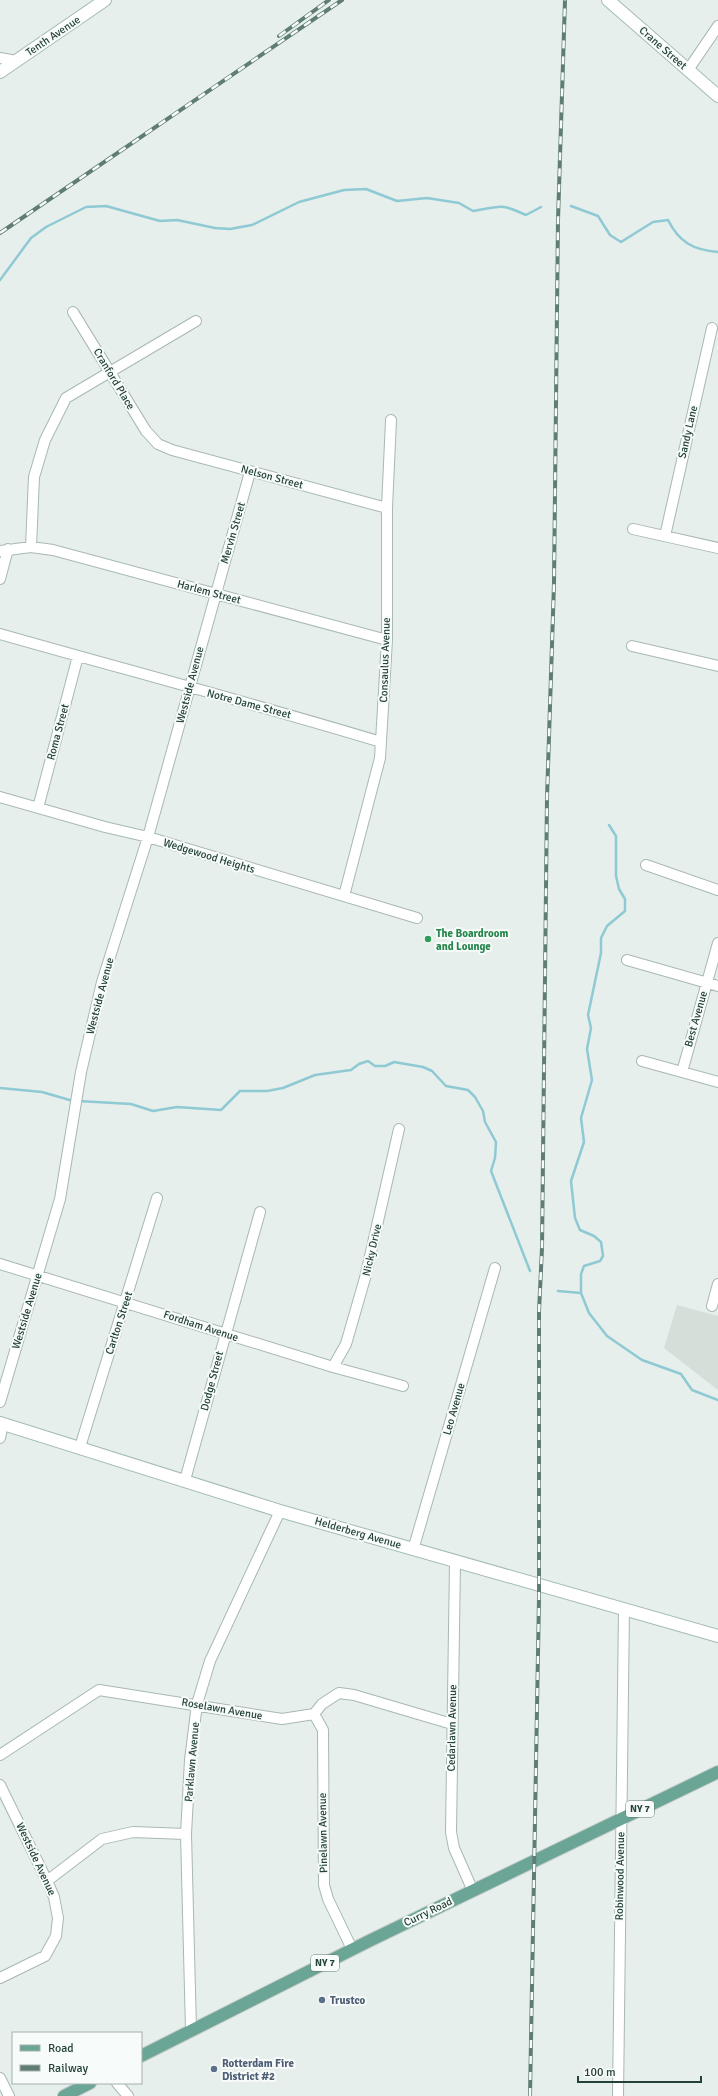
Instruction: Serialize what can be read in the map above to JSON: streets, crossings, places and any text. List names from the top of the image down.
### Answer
{
  "streets": {
    "main road": ["NY 7", "Curry Road"],
    "street": [
      "Tenth Avenue",
      "Crane Street",
      "Cranford Place",
      "Sandy Lane",
      "Nelson Street",
      "Mervin Street",
      "Harlem Street",
      "Consaulus Avenue",
      "Westside Avenue",
      "Notre Dame Street",
      "Roma Street",
      "Wedgewood Heights",
      "Best Avenue",
      "Nicky Drive",
      "Carlton Street",
      "Fordham Avenue",
      "Dodge Street",
      "Leo Avenue",
      "Helderberg Avenue",
      "Roselawn Avenue",
      "Cedarlawn Avenue",
      "Parklawn Avenue",
      "Pinelawn Avenue",
      "Robinwood Avenue"
    ]
  },
  "crossings": [
    ["Cranford Place", "Nelson Street"],
    ["Nelson Street", "Mervin Street"],
    ["Nelson Street", "Consaulus Avenue"],
    ["Mervin Street", "Harlem Street"],
    ["Mervin Street", "Westside Avenue"],
    ["Harlem Street", "Consaulus Avenue"],
    ["Harlem Street", "Westside Avenue"],
    ["Consaulus Avenue", "Notre Dame Street"],
    ["Consaulus Avenue", "Wedgewood Heights"],
    ["Westside Avenue", "Notre Dame Street"],
    ["Westside Avenue", "Wedgewood Heights"],
    ["Westside Avenue", "Fordham Avenue"],
    ["Notre Dame Street", "Roma Street"],
    ["Roma Street", "Wedgewood Heights"],
    ["Nicky Drive", "Fordham Avenue"],
    ["Carlton Street", "Fordham Avenue"],
    ["Carlton Street", "Helderberg Avenue"],
    ["Fordham Avenue", "Dodge Street"],
    ["Dodge Street", "Helderberg Avenue"],
    ["Leo Avenue", "Helderberg Avenue"],
    ["Helderberg Avenue", "Cedarlawn Avenue"],
    ["Helderberg Avenue", "Parklawn Avenue"],
    ["Helderberg Avenue", "Robinwood Avenue"],
    ["Roselawn Avenue", "Parklawn Avenue"],
    ["Roselawn Avenue", "Pinelawn Avenue"],
    ["Cedarlawn Avenue", "Curry Road"],
    ["Parklawn Avenue", "Curry Road"],
    ["Pinelawn Avenue", "Curry Road"],
    ["Robinwood Avenue", "Curry Road"]
  ],
  "places": ["The Boardroom and Lounge", "Trustco", "Rotterdam Fire District #2"],
  "legend": ["Road", "Railway"],
  "scale_bar": "100 m"
}
